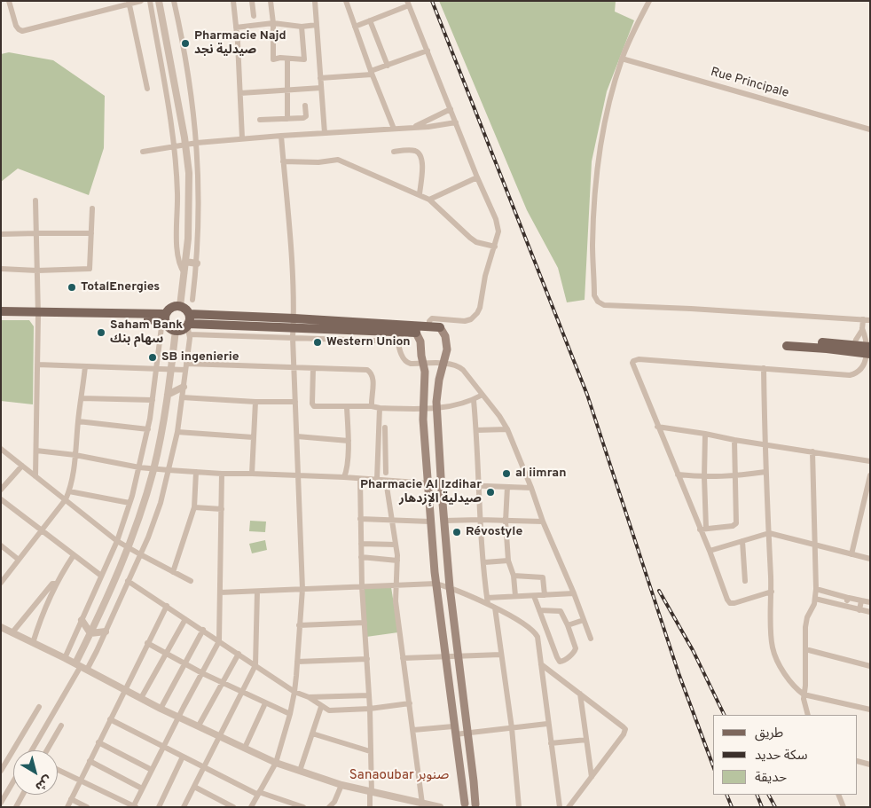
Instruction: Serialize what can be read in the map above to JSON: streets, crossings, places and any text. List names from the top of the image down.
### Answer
{
  "streets": {
    "street": ["Rue Principale"]
  },
  "districts": ["Sanaoubar صنوبر"],
  "places": [
    "Pharmacie Najd صيدلية نجد",
    "TotalEnergies",
    "Saham Bank سهام بنك",
    "Western Union",
    "SB ingenierie",
    "al iimran",
    "Pharmacie Al Izdihar صيدلية الإزدهار",
    "Révostyle"
  ],
  "legend": ["طريق", "سكة حديد", "حديقة"],
  "north": "bottom right"
}
